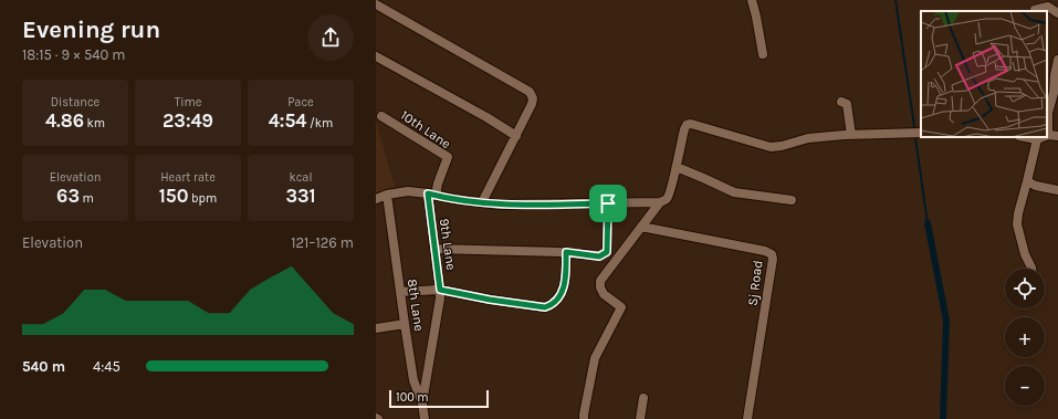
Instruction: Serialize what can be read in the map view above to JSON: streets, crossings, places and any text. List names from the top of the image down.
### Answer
{
  "streets": {
    "street": [
      "10th Lane",
      "9th Lane",
      "Sj Road",
      "8th Lane"
    ]
  },
  "crossings": [
    ["10th Lane", "9th Lane"],
    ["9th Lane", "8th Lane"]
  ],
  "scale_bar": "100 m",
  "page": {
    "heading": ["Evening run", "18:15 · 9 × 540 m"],
    "stats": [
      ["Distance", "4.86 km"],
      ["Time", "23:49"],
      ["Pace", "4:54 /km"],
      ["Elevation", "63 m"],
      ["Heart rate", "150 bpm"],
      ["kcal", "331"]
    ],
    "chart": ["Elevation", "121–126 m"],
    "map_buttons": ["+", "−"],
    "list": [
      {
        "name": "540 m",
        "note": "4:45"
      }
    ],
    "scale": "100 m"
  }
}
